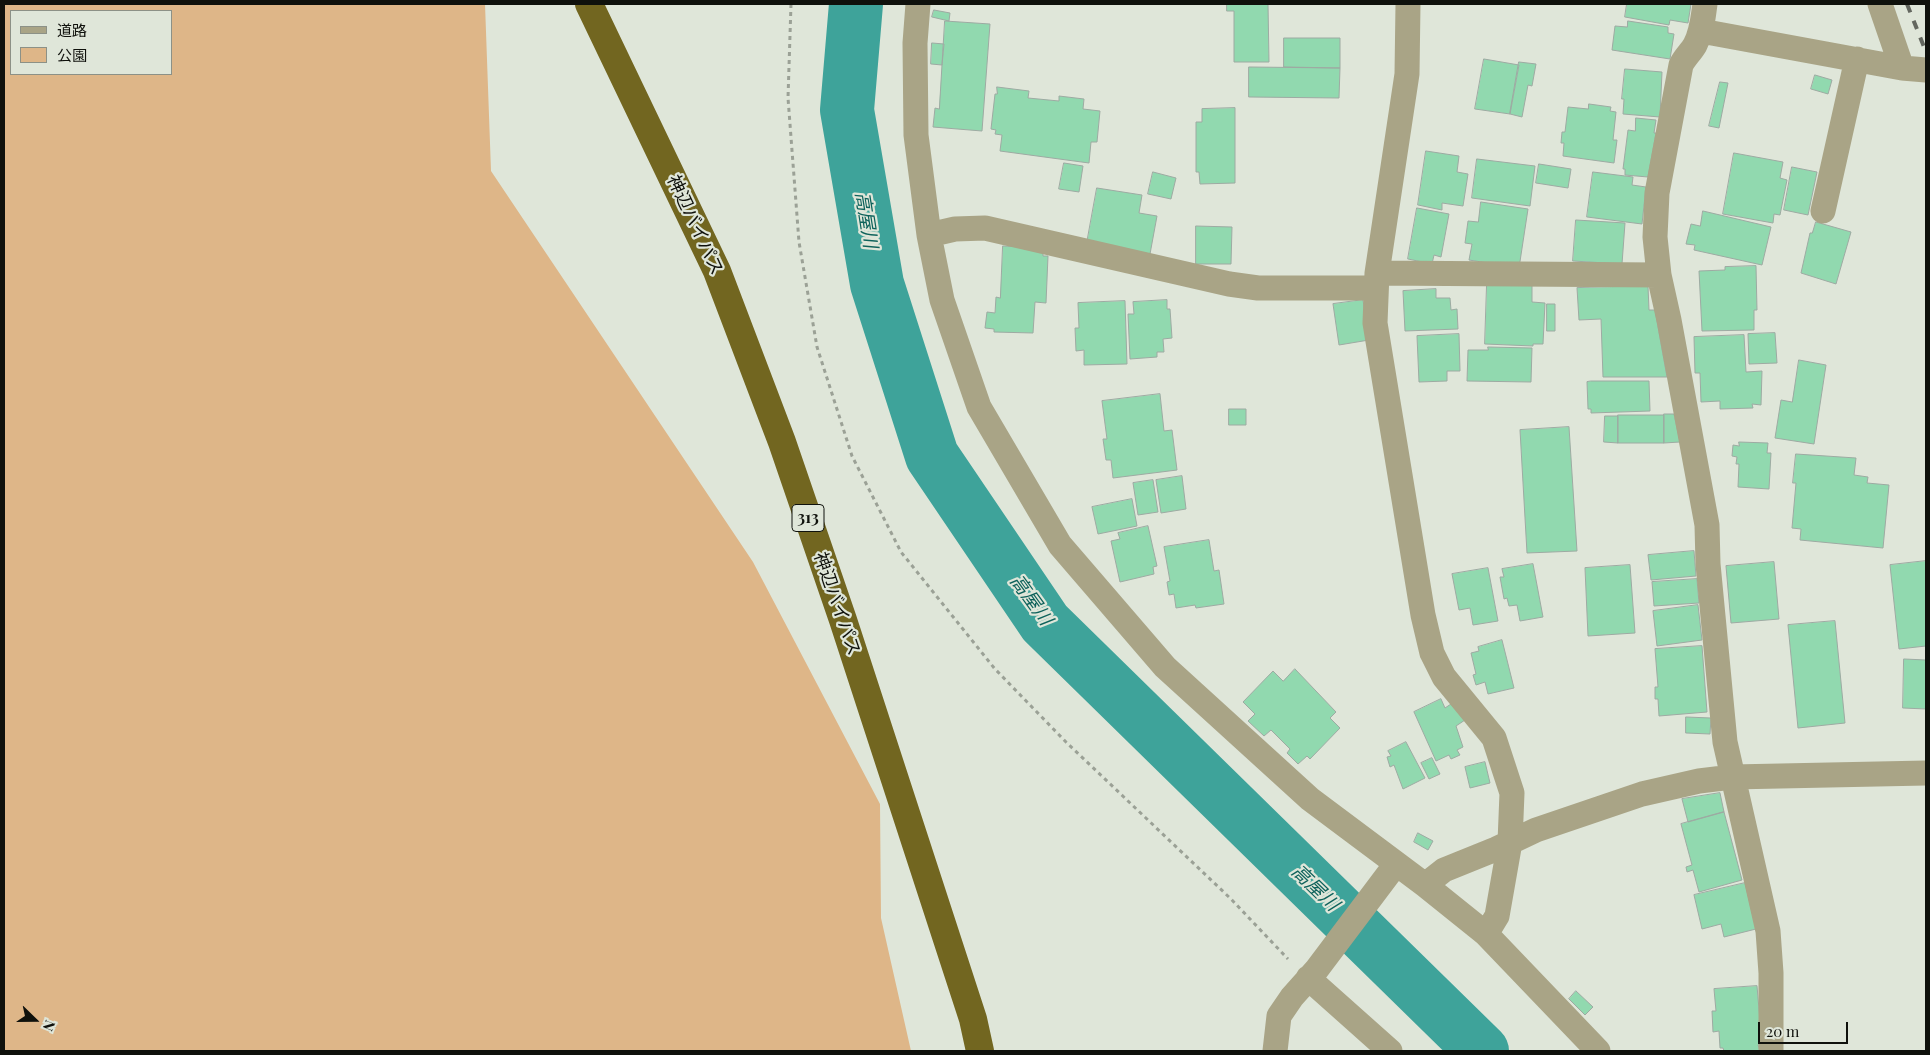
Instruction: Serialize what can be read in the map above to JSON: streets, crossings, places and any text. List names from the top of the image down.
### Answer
{
  "streets": {
    "highway": ["神辺バイパス", "313"]
  },
  "water": ["高屋川"],
  "legend": ["道路", "公園"],
  "scale_bar": "20 m",
  "north": "right"
}
